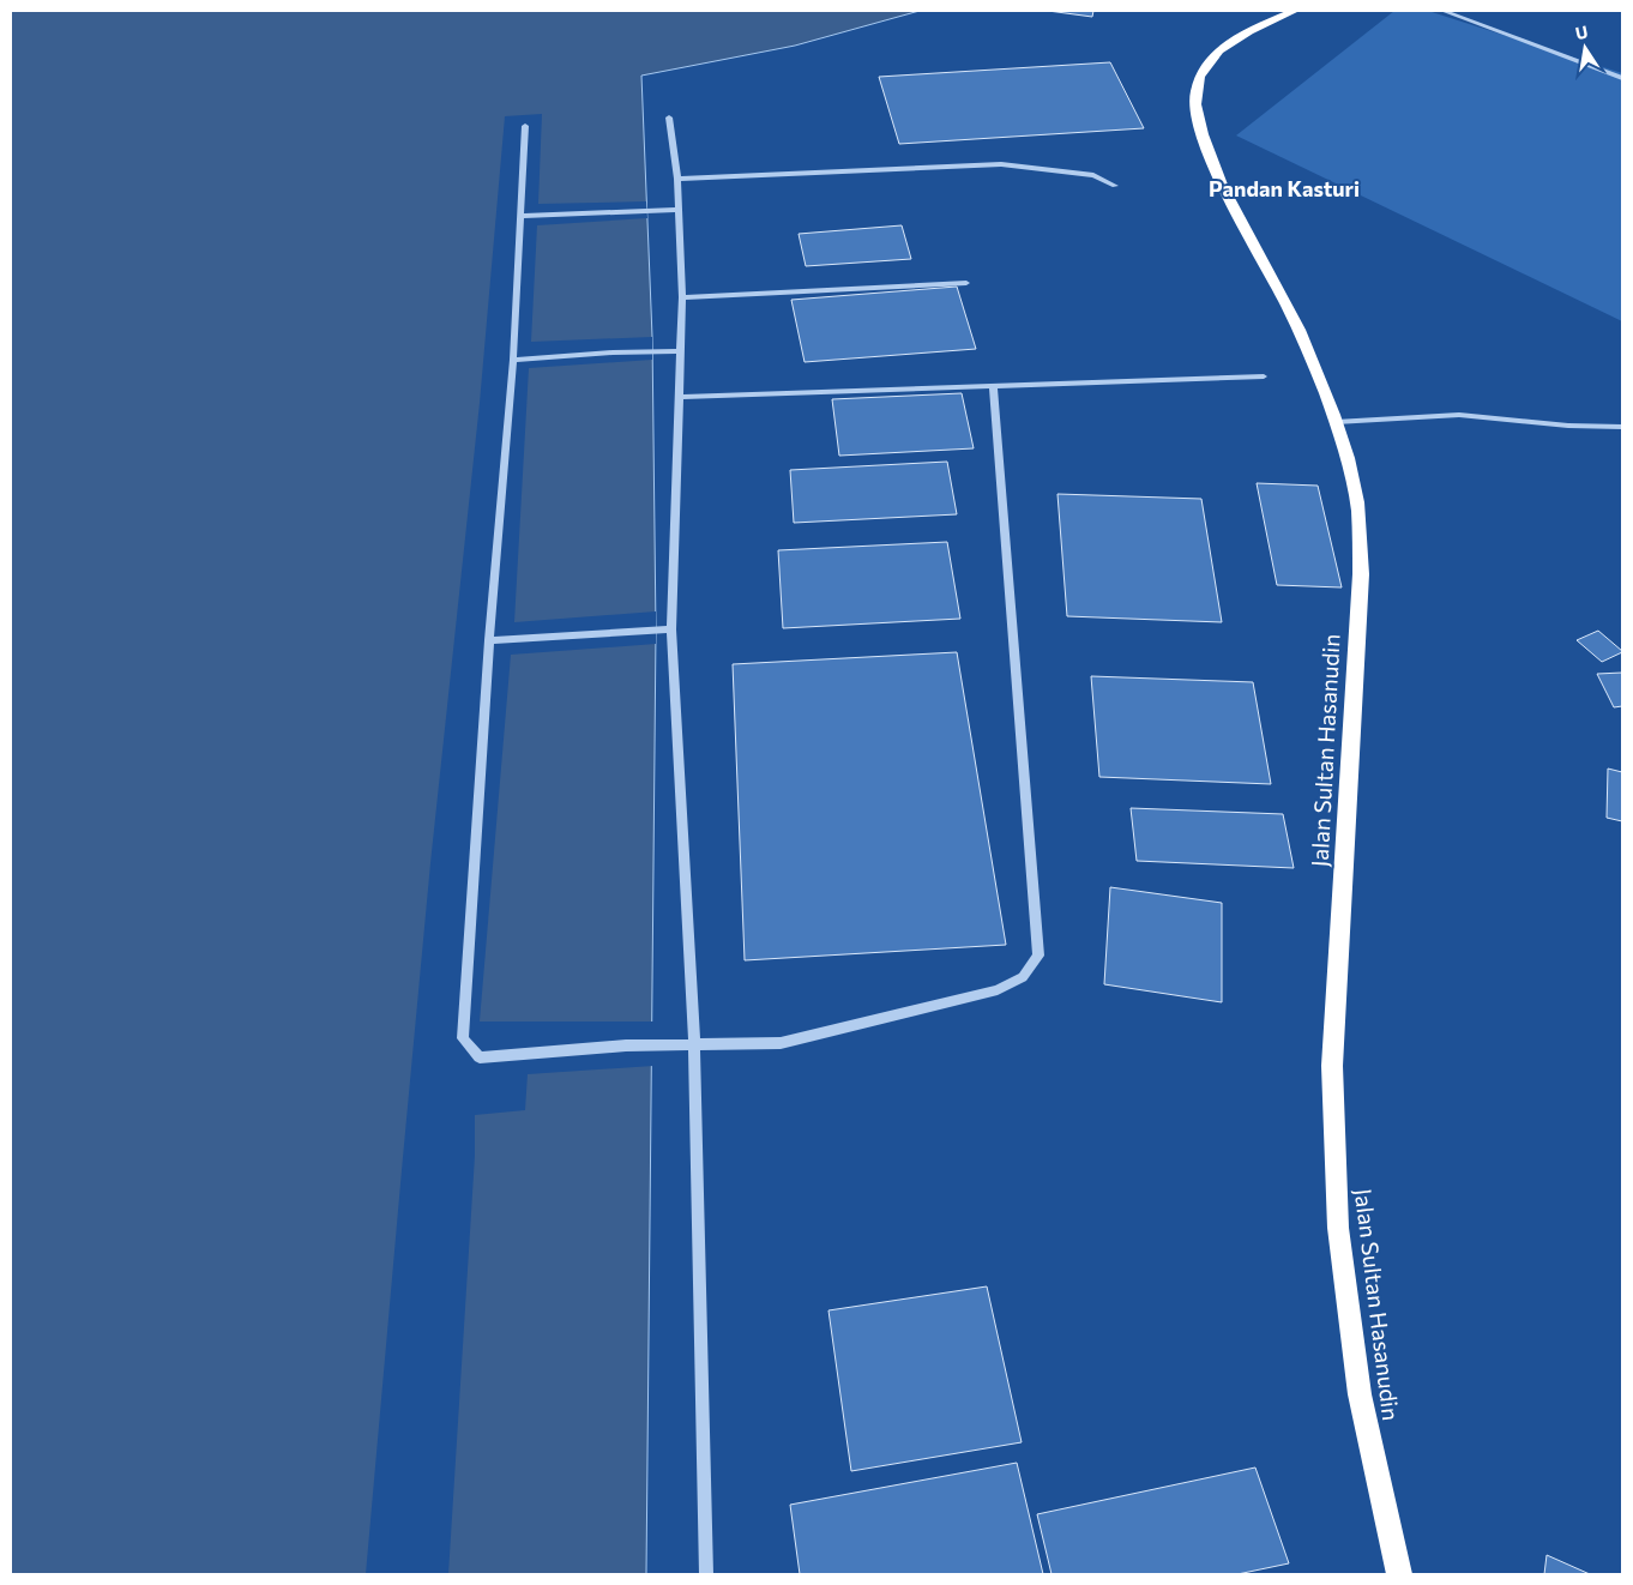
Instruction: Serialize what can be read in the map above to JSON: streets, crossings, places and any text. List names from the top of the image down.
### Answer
{
  "streets": {
    "highway": ["Jalan Sultan Hasanudin"]
  },
  "districts": ["Pandan Kasturi"],
  "north": "top"
}
